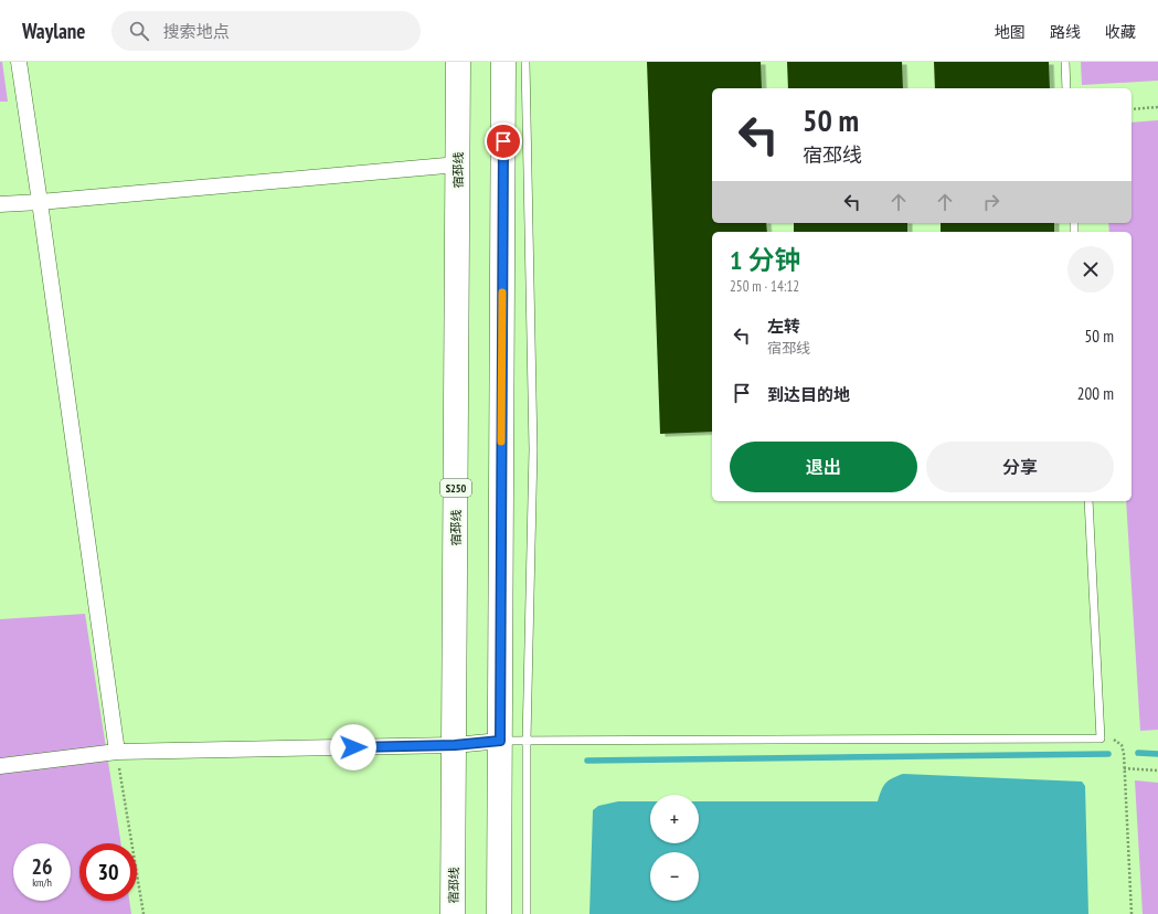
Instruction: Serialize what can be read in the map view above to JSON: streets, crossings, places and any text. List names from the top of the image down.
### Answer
{
  "streets": {
    "main road": ["宿邳线", "S250"]
  },
  "page": {
    "header": "Waylane",
    "search": "搜索地点",
    "nav": ["地图", "路线", "收藏"],
    "turn": ["50 m", "宿邳线"],
    "heading": ["1 分钟", "250 m · 14:12"],
    "list": [
      {
        "name": "左转",
        "note": "宿邳线",
        "value": "50 m"
      },
      {
        "name": "到达目的地",
        "value": "200 m"
      }
    ],
    "buttons": ["退出", "分享"],
    "map_buttons": ["+", "−"],
    "speed": "26 km/h",
    "limit": "30"
  }
}
